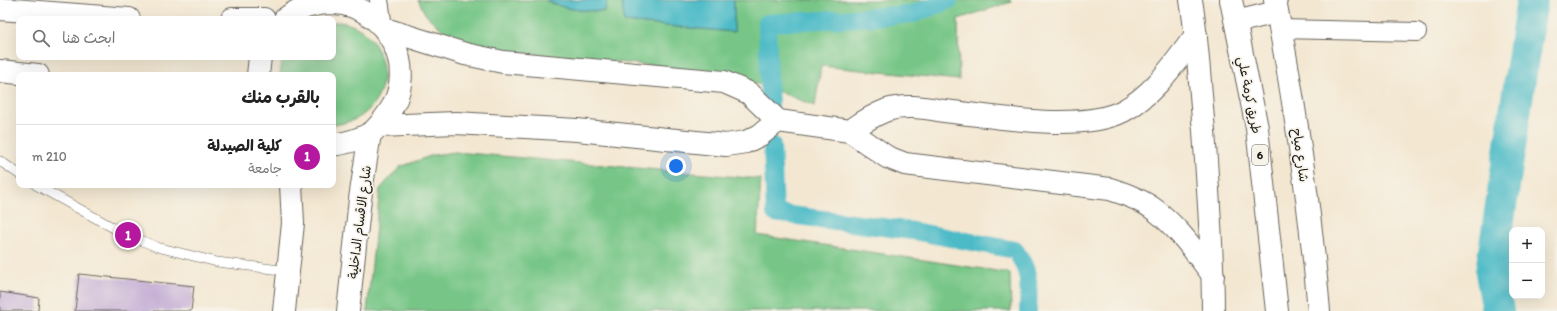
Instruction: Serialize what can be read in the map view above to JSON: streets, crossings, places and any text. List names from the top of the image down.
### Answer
{
  "streets": {
    "main road": [
      "طريق كرمة علي",
      "6",
      "شارع مياح",
      "شارع الاقسام الداخلية"
    ]
  },
  "page": {
    "search": "ابحث هنا",
    "heading": "بالقرب منك",
    "list": [
      {
        "mark": "1",
        "name": "كلية الصيدلة",
        "note": "جامعة",
        "value": "210 m"
      }
    ],
    "pins": "1",
    "map_buttons": ["+", "−"]
  }
}
